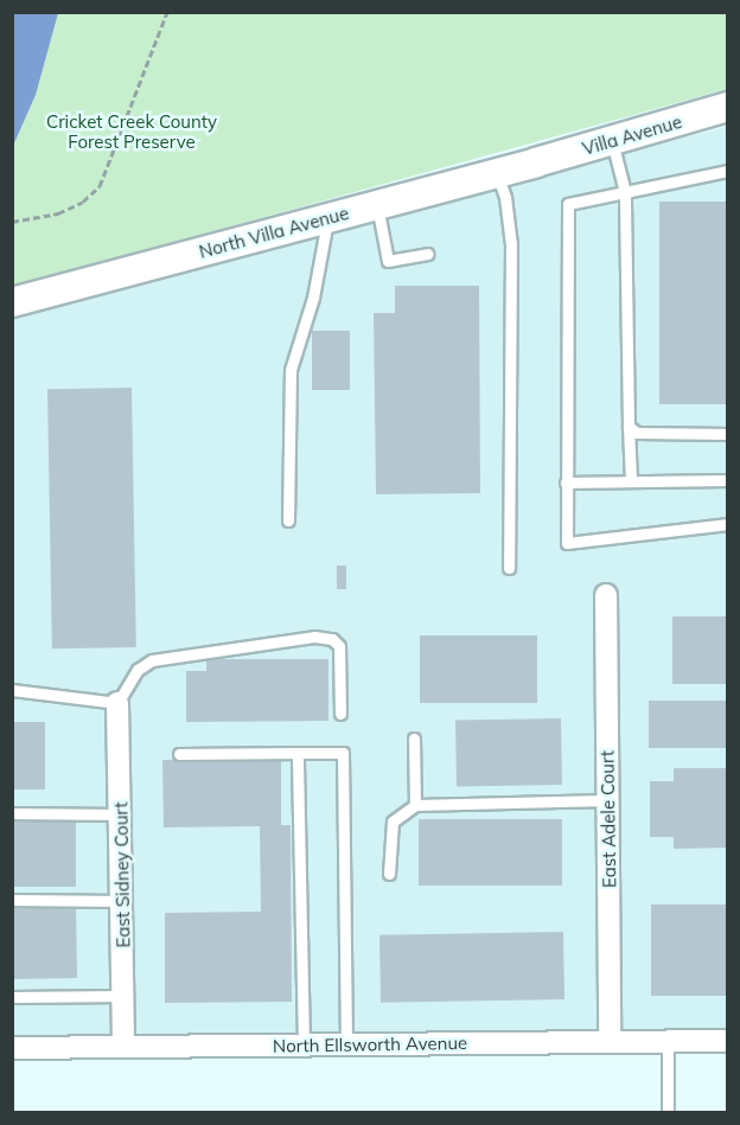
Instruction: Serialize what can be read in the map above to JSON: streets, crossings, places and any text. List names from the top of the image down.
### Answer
{
  "streets": {
    "main road": ["Villa Avenue", "North Villa Avenue"],
    "street": ["East Adele Court", "East Sidney Court", "North Ellsworth Avenue"]
  },
  "crossings": [
    ["Villa Avenue", "North Villa Avenue"],
    ["East Adele Court", "North Ellsworth Avenue"],
    ["East Sidney Court", "North Ellsworth Avenue"]
  ],
  "parks": ["Cricket Creek County Forest Preserve"]
}
